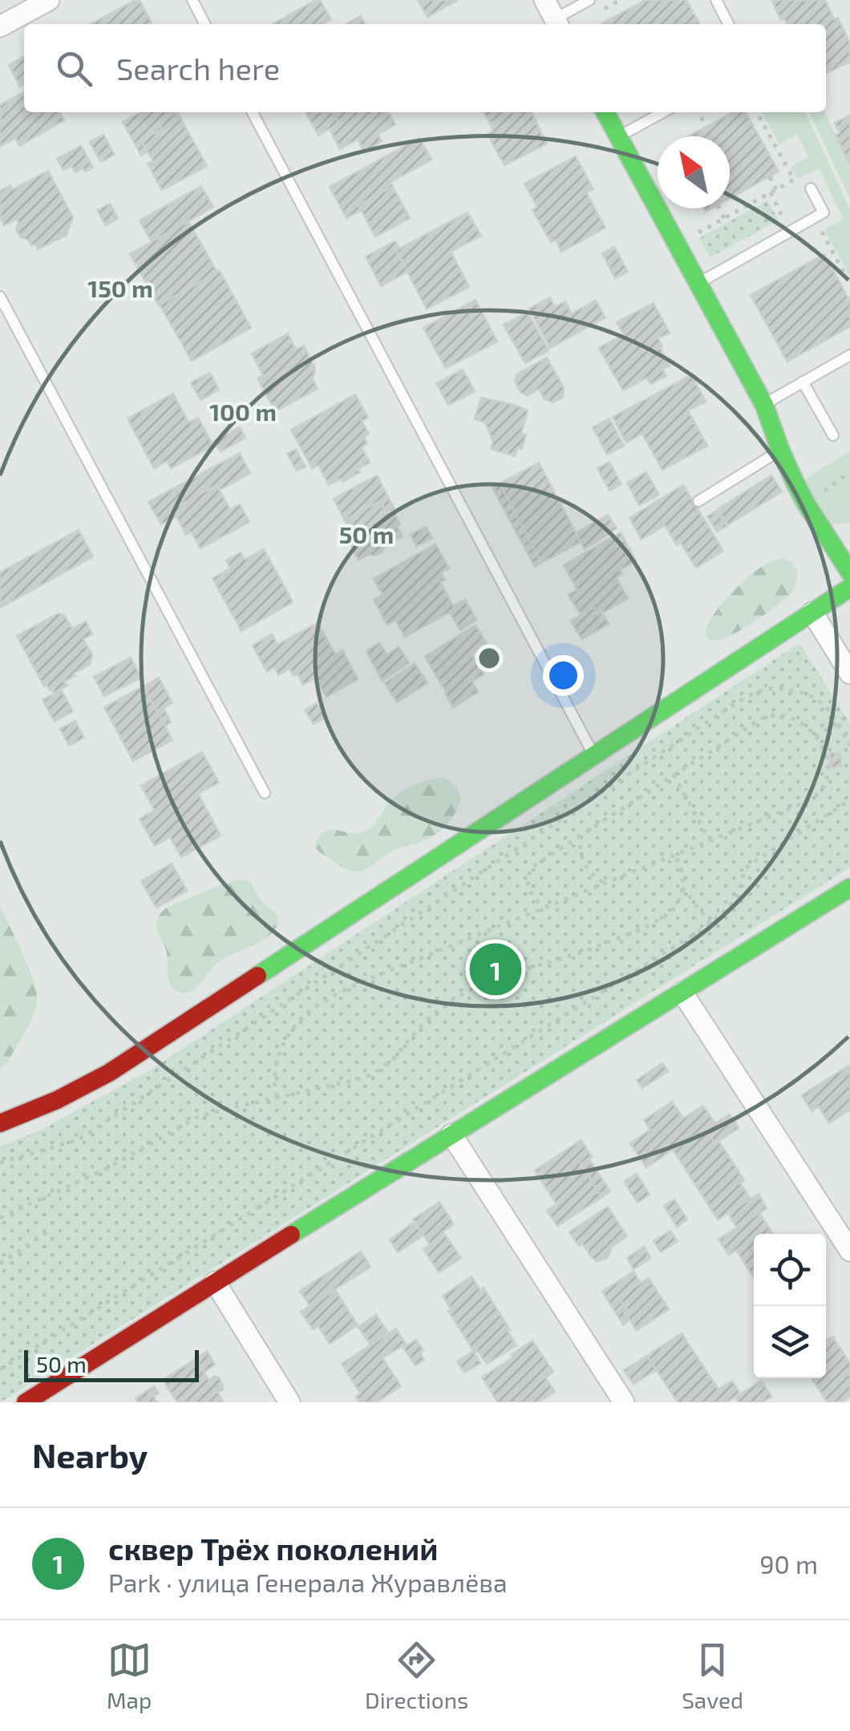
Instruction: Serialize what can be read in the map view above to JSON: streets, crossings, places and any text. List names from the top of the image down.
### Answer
{
  "scale_bar": "50 m",
  "north": "top left",
  "page": {
    "search": "Search here",
    "pins": "1",
    "scale": "50 m",
    "heading": "Nearby",
    "list": [
      {
        "mark": "1",
        "name": "сквер Трёх поколений",
        "note": "Park · улица Генерала Журавлёва",
        "value": "90 m"
      }
    ],
    "nav": ["Map", "Directions", "Saved"]
  },
  "rings": ["150 m", "100 m", "50 m"]
}
